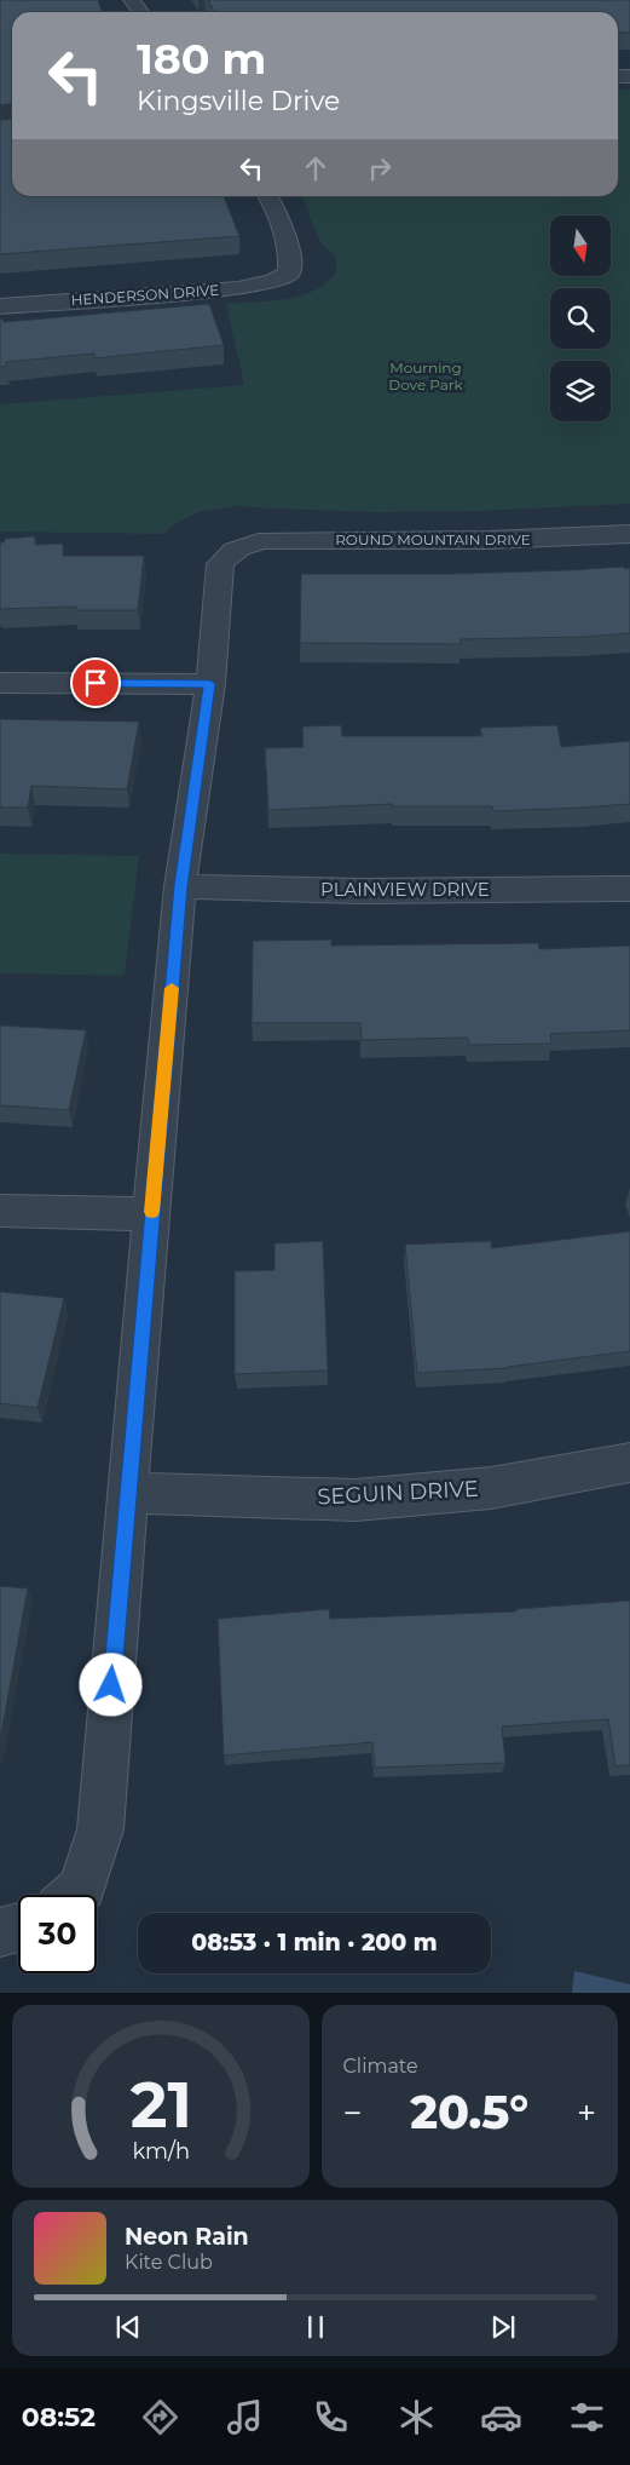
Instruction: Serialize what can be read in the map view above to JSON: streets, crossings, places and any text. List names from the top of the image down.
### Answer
{
  "streets": {
    "street": [
      "HENDERSON DRIVE",
      "ROUND MOUNTAIN DRIVE",
      "PLAINVIEW DRIVE",
      "SEGUIN DRIVE"
    ]
  },
  "parks": ["Mourning Dove Park"],
  "north": "bottom",
  "page": {
    "turn": ["180 m", "Kingsville Drive"],
    "limit": "30",
    "trip": "08:53 · 1 min · 200 m",
    "tile": "Climate",
    "heat": ["−", "20.5°", "+"],
    "song": ["Neon Rain", "Kite Club"],
    "tabs": "08:52",
    "gauge": ["21", "km/h"]
  }
}
